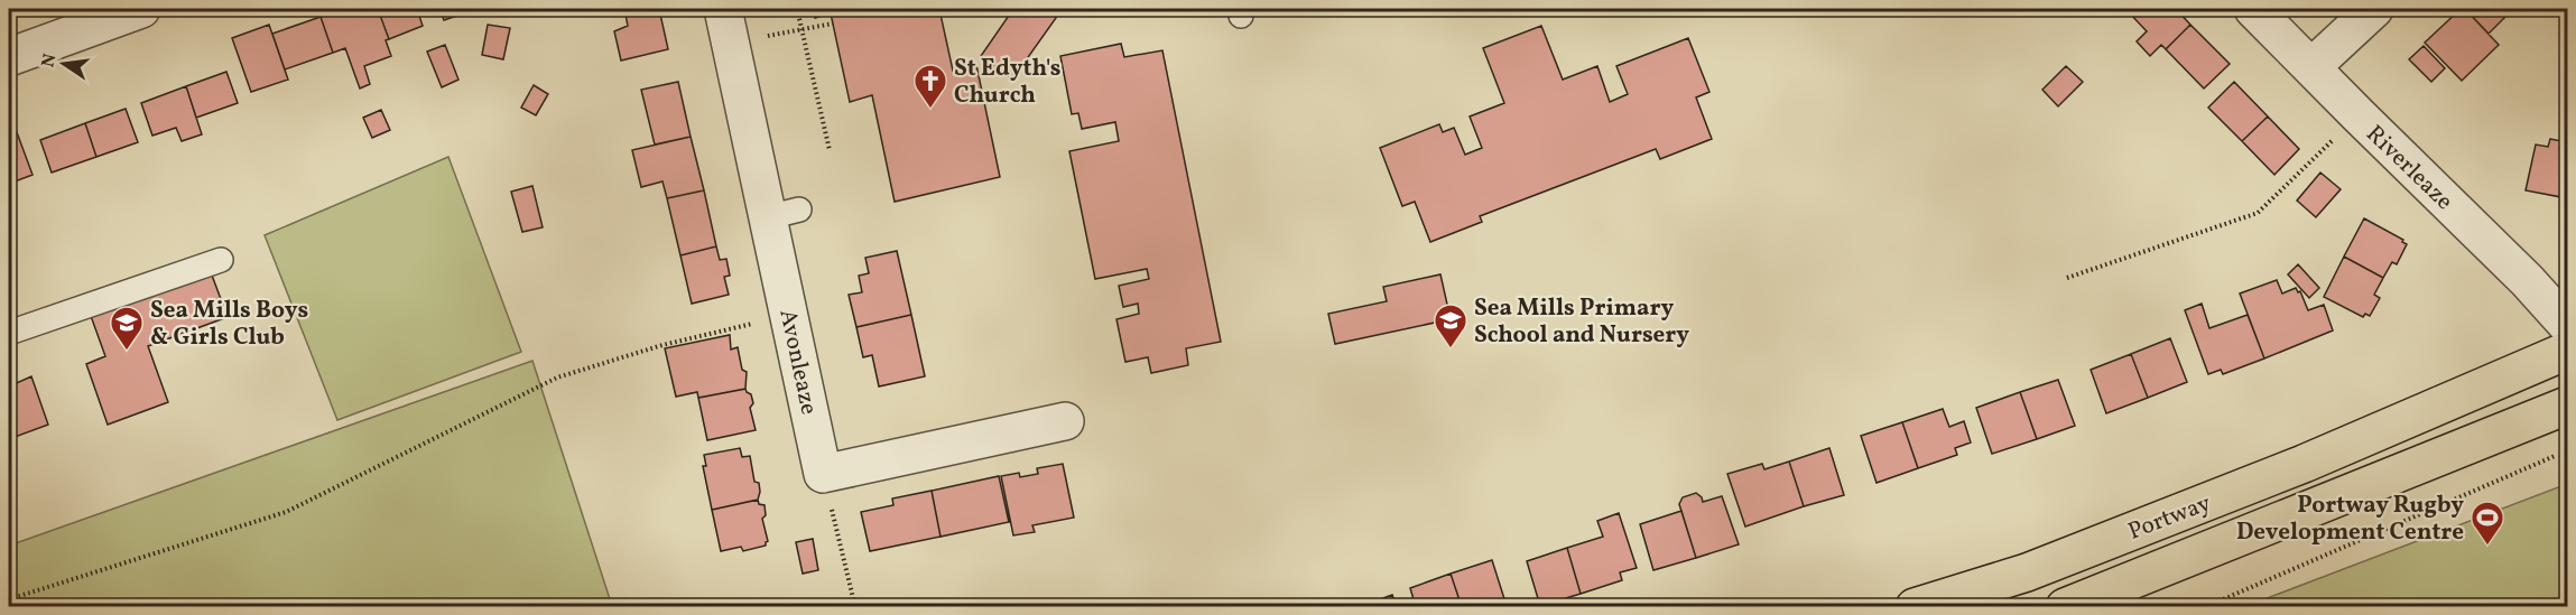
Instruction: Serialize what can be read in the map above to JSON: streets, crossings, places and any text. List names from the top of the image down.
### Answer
{
  "streets": {
    "highway": ["Portway"],
    "street": ["Riverleaze", "Avonleaze"]
  },
  "places": {
    "church": ["St Edyth's Church"],
    "school or university": ["Sea Mills Primary School and Nursery", "Sea Mills Boys & Girls Club"],
    "sports": ["Portway Rugby Development Centre"]
  },
  "north": "left"
}
